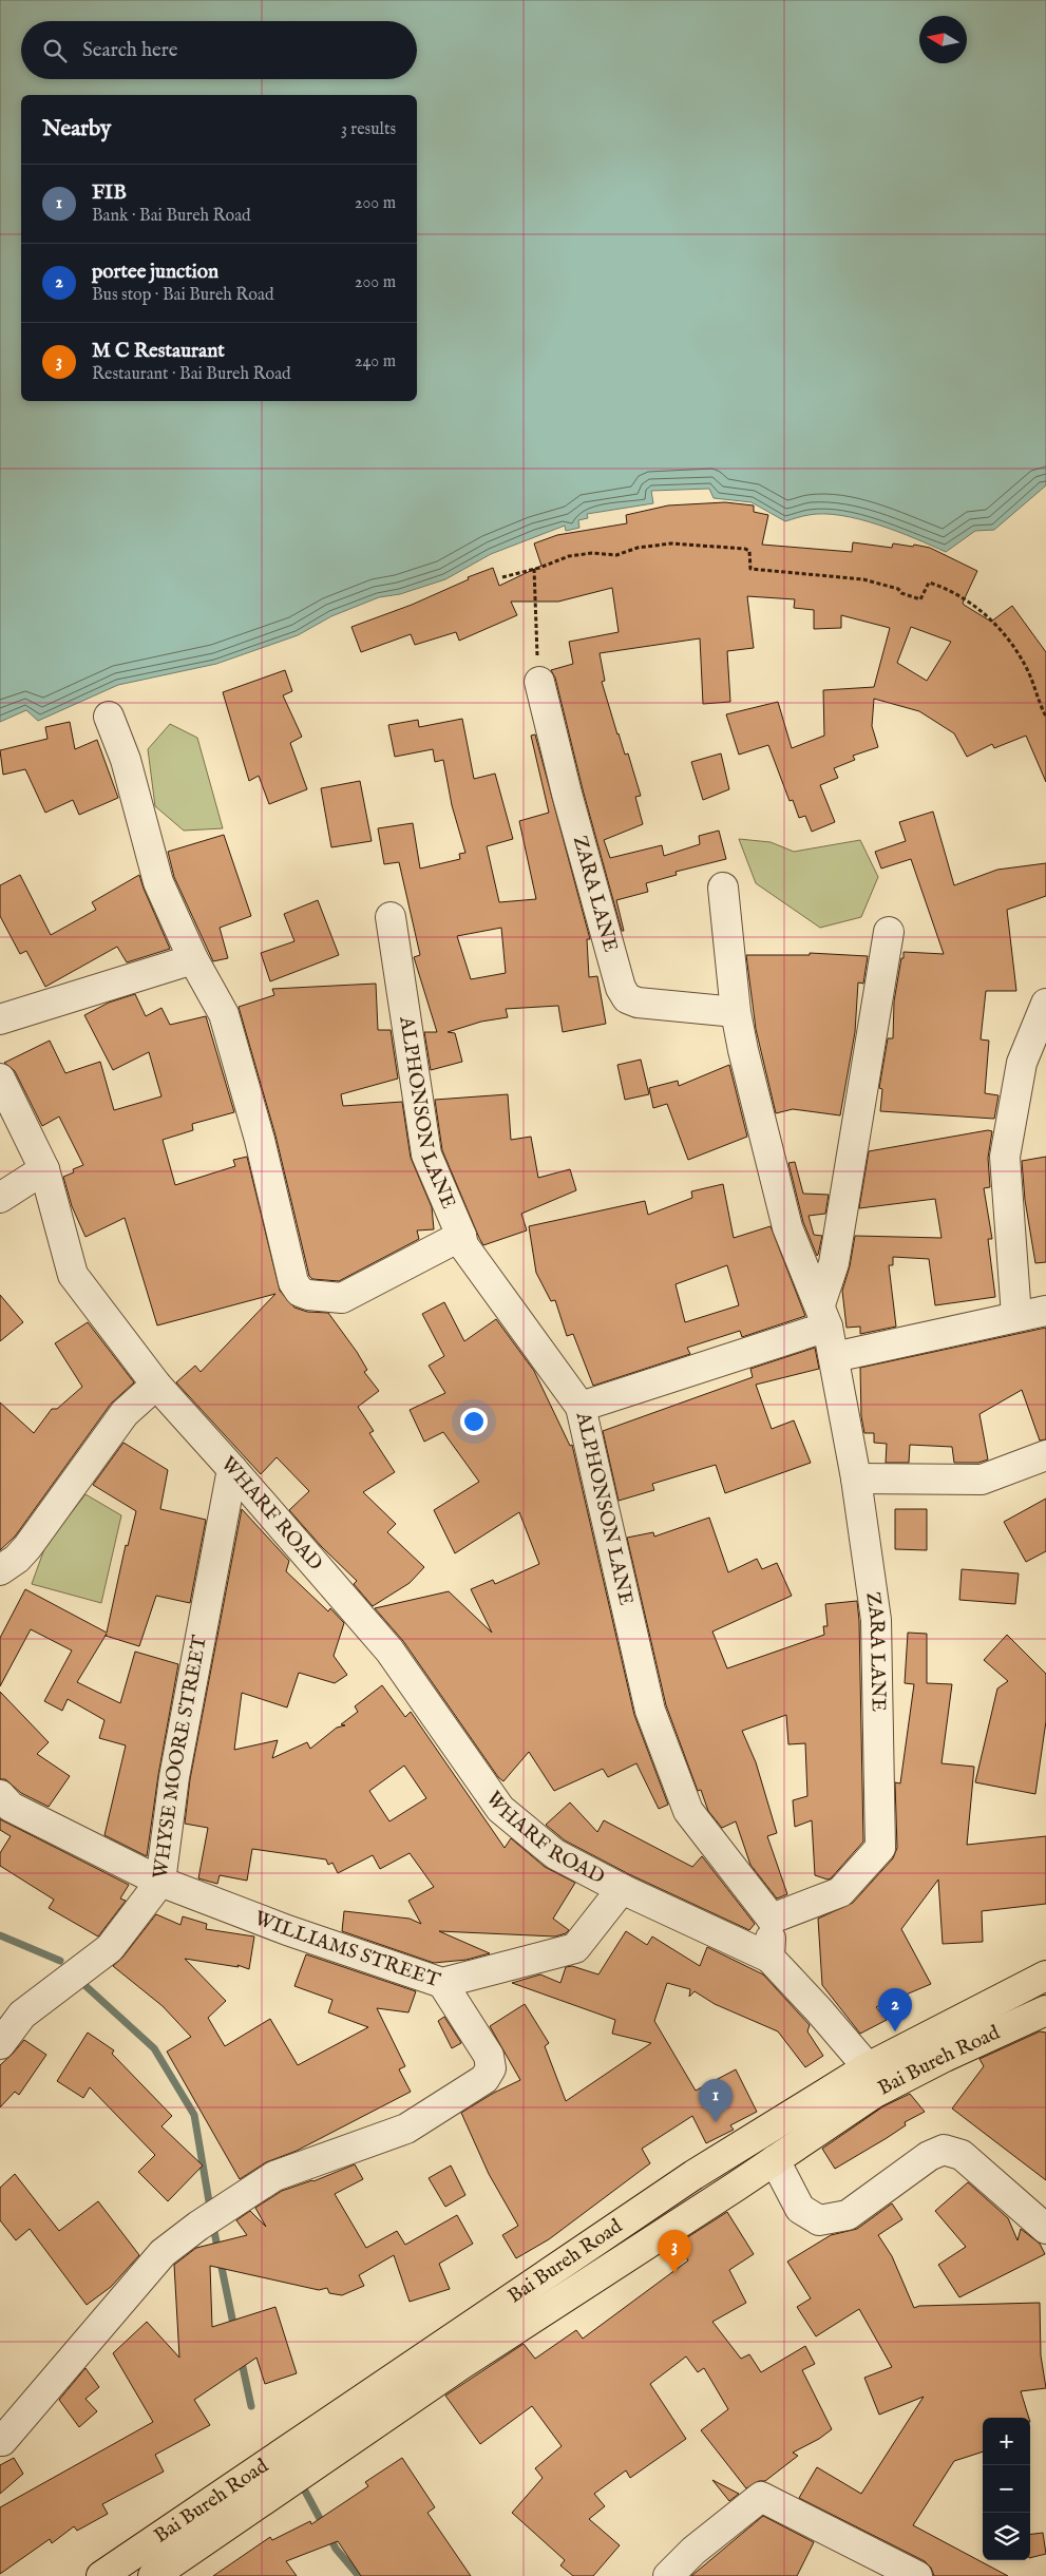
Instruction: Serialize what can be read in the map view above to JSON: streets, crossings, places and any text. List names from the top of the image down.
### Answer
{
  "streets": {
    "highway": ["Bai Bureh Road"],
    "street": [
      "ZARA LANE",
      "ALPHONSON LANE",
      "WHARF ROAD",
      "WHYSE MOORE STREET",
      "WILLIAMS STREET"
    ]
  },
  "crossings": [
    ["ZARA LANE", "ALPHONSON LANE"],
    ["WHARF ROAD", "WHYSE MOORE STREET"],
    ["WHARF ROAD", "WILLIAMS STREET"],
    ["WHYSE MOORE STREET", "WILLIAMS STREET"]
  ],
  "north": "left",
  "page": {
    "search": "Search here",
    "heading": ["Nearby", "3 results"],
    "list": [
      {
        "mark": "1",
        "name": "FIB",
        "note": "Bank · Bai Bureh Road",
        "value": "200 m"
      },
      {
        "mark": "2",
        "name": "portee junction",
        "note": "Bus stop · Bai Bureh Road",
        "value": "200 m"
      },
      {
        "mark": "3",
        "name": "M C Restaurant",
        "note": "Restaurant · Bai Bureh Road",
        "value": "240 m"
      }
    ],
    "pins": ["2", "1", "3"],
    "map_buttons": ["+", "−"]
  }
}
